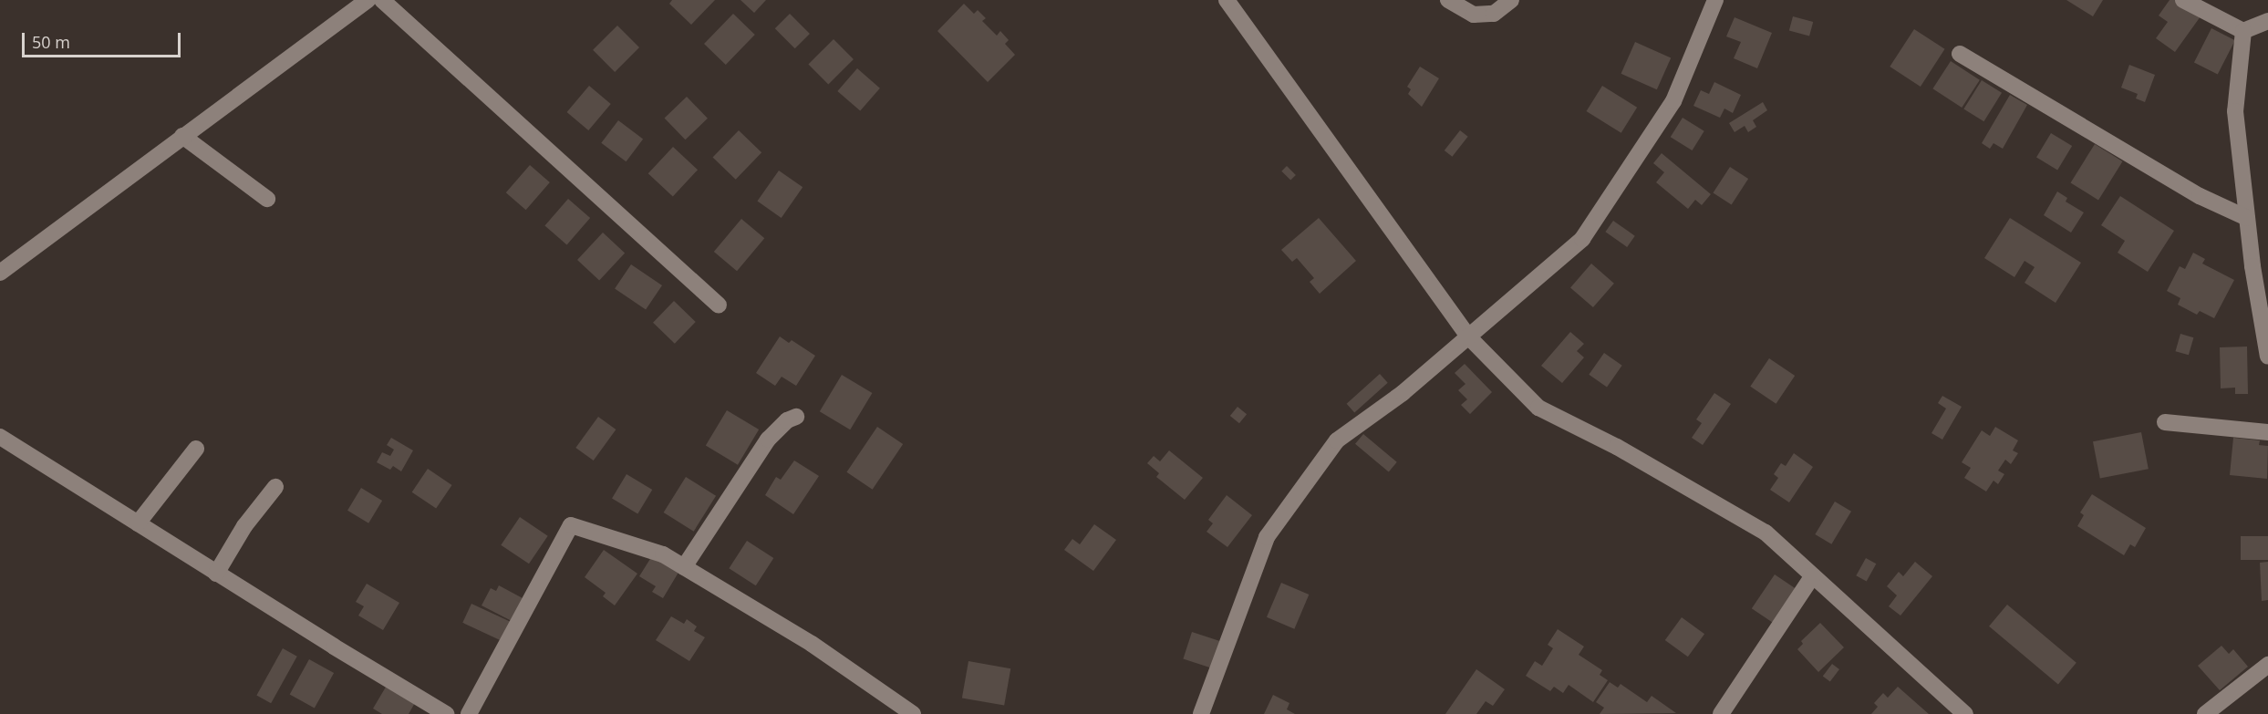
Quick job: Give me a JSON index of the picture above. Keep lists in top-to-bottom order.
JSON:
{
  "scale_bar": "50 m"
}
